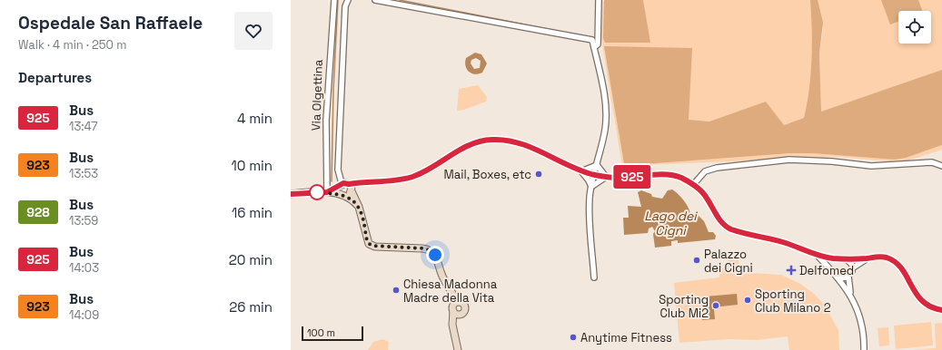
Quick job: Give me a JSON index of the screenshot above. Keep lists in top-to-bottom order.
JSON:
{
  "streets": {
    "street": ["Via Olgettina"]
  },
  "water": ["Lago dei Cigni"],
  "places": {
    "other": [
      "Mail, Boxes, etc",
      "Palazzo dei Cigni",
      "Chiesa Madonna Madre della Vita",
      "Sporting Club Milano 2",
      "Sporting Club Mi2",
      "Anytime Fitness"
    ],
    "health": ["Delfomed"]
  },
  "lines": ["bus line 925"],
  "scale_bar": "100 m",
  "page": {
    "heading": [
      ["Ospedale San Raffaele", "Walk · 4 min · 250 m"],
      "Departures"
    ],
    "on_map": "925",
    "list": [
      {
        "mark": "925",
        "name": "Bus",
        "note": "13:47",
        "value": "4 min"
      },
      {
        "mark": "923",
        "name": "Bus",
        "note": "13:53",
        "value": "10 min"
      },
      {
        "mark": "928",
        "name": "Bus",
        "note": "13:59",
        "value": "16 min"
      },
      {
        "mark": "925",
        "name": "Bus",
        "note": "14:03",
        "value": "20 min"
      },
      {
        "mark": "923",
        "name": "Bus",
        "note": "14:09",
        "value": "26 min"
      }
    ],
    "scale": "100 m"
  }
}
